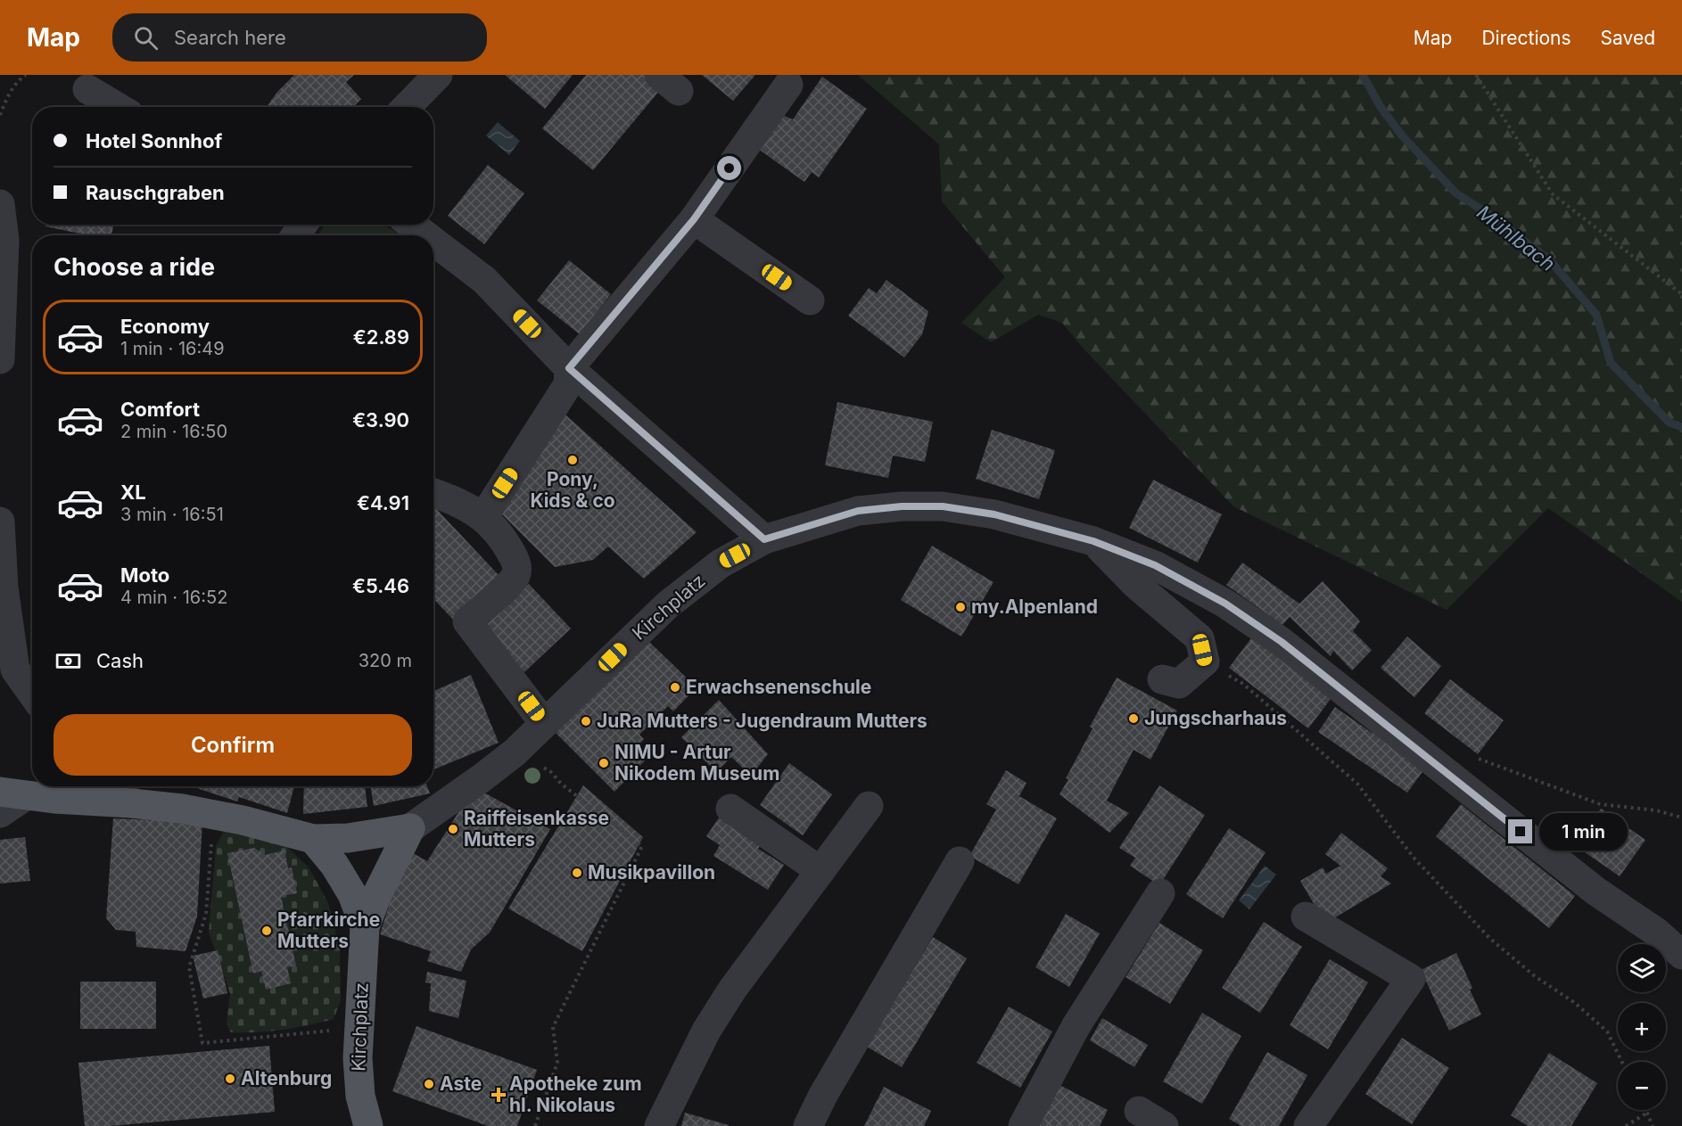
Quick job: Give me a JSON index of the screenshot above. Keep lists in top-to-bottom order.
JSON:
{
  "streets": {
    "main road": ["Kirchplatz"]
  },
  "water": ["Mühlbach"],
  "places": {
    "other": [
      "Pony, Kids & co",
      "my.Alpenland",
      "Erwachsenenschule",
      "Jungscharhaus",
      "JuRa Mutters - Jugendraum Mutters",
      "NIMU - Artur Nikodem Museum",
      "Raiffeisenkasse Mutters",
      "Musikpavillon",
      "Pfarrkirche Mutters",
      "Altenburg",
      "Aste"
    ],
    "health": ["Apotheke zum hl. Nikolaus"]
  },
  "page": {
    "header": "Map",
    "search": "Search here",
    "nav": ["Map", "Directions", "Saved"],
    "banner": ["Hotel Sonnhof", "Rauschgraben"],
    "heading": "Choose a ride",
    "list": [
      {
        "name": "Economy",
        "note": "1 min · 16:49",
        "value": "€2.89"
      },
      {
        "name": "Comfort",
        "note": "2 min · 16:50",
        "value": "€3.90"
      },
      {
        "name": "XL",
        "note": "3 min · 16:51",
        "value": "€4.91"
      },
      {
        "name": "Moto",
        "note": "4 min · 16:52",
        "value": "€5.46"
      }
    ],
    "pay": ["Cash", "320 m"],
    "buttons": "Confirm",
    "bubble": "1 min",
    "map_buttons": ["+", "−"]
  }
}
